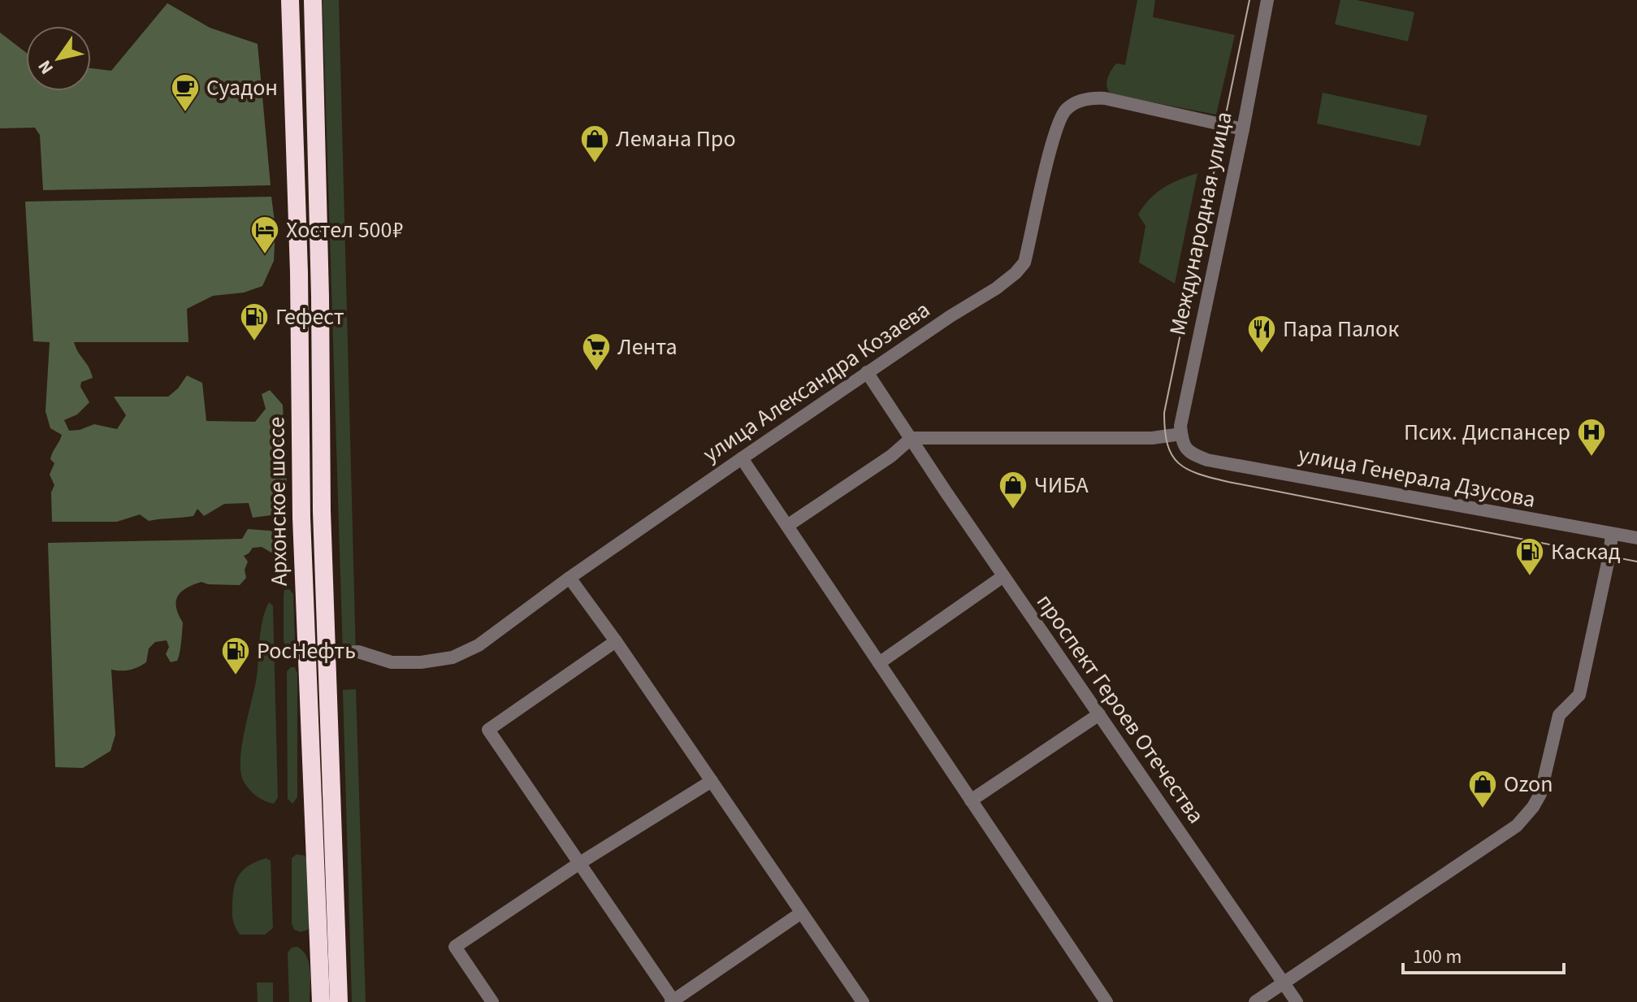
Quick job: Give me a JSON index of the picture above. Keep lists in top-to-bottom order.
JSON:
{
  "streets": {
    "highway": ["Архонское шоссе"],
    "street": [
      "Международная улица",
      "улица Александра Козаева",
      "улица Генерала Дзусова",
      "проспект Героев Отечества"
    ]
  },
  "crossings": [
    ["Международная улица", "улица Александра Козаева"],
    ["Международная улица", "улица Генерала Дзусова"],
    ["улица Александра Козаева", "Архонское шоссе"],
    ["улица Александра Козаева", "проспект Героев Отечества"]
  ],
  "places": {
    "cafe": ["Суадон"],
    "shop": ["Лемана Про", "ЧИБА", "Ozon"],
    "hotel": ["Хостел 500₽"],
    "fuel station": ["Гефест", "Каскад", "РосНефть"],
    "restaurant": ["Пара Палок"],
    "supermarket": ["Лента"],
    "hospital": ["Псих. Диспансер"]
  },
  "scale_bar": "100 m",
  "north": "bottom left"
}
